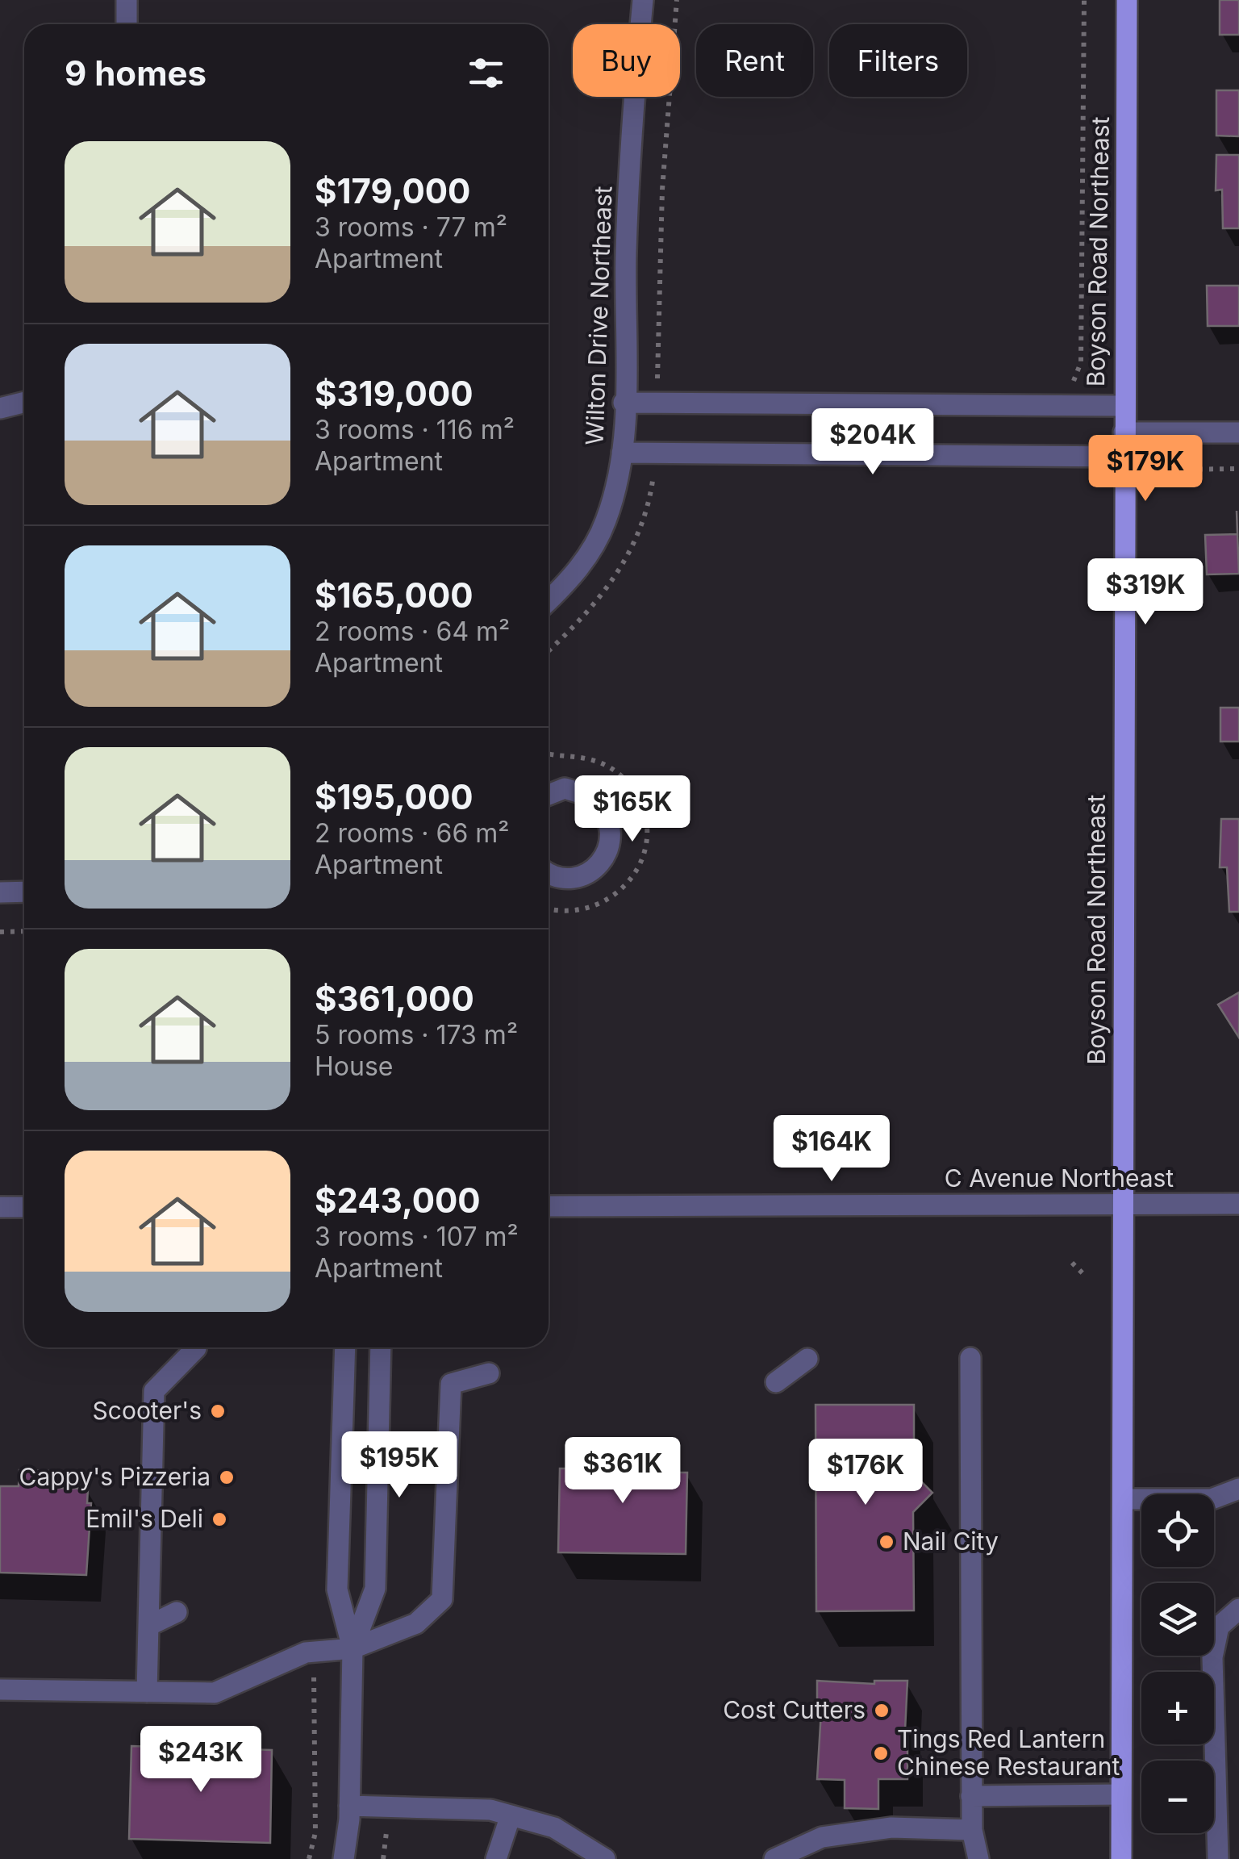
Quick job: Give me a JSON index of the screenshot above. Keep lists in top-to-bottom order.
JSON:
{
  "streets": {
    "main road": ["Boyson Road Northeast"],
    "street": ["Wilton Drive Northeast", "C Avenue Northeast"]
  },
  "crossings": [
    ["Boyson Road Northeast", "C Avenue Northeast"]
  ],
  "places": [
    "Scooter's",
    "Cappy's Pizzeria",
    "Emil's Deli",
    "Nail City",
    "Cost Cutters",
    "Tings Red Lantern Chinese Restaurant"
  ],
  "page": {
    "chip": ["Buy", "Rent", "Filters"],
    "heading": "9 homes",
    "list": [
      {
        "name": "$179,000",
        "note": "3 rooms · 77 m² · Apartment"
      },
      {
        "name": "$319,000",
        "note": "3 rooms · 116 m² · Apartment"
      },
      {
        "name": "$165,000",
        "note": "2 rooms · 64 m² · Apartment"
      },
      {
        "name": "$195,000",
        "note": "2 rooms · 66 m² · Apartment"
      },
      {
        "name": "$361,000",
        "note": "5 rooms · 173 m² · House"
      },
      {
        "name": "$243,000",
        "note": "3 rooms · 107 m² · Apartment"
      }
    ],
    "price": [
      "$204K",
      "$179K",
      "$319K",
      "$165K",
      "$164K",
      "$195K",
      "$361K",
      "$176K",
      "$243K"
    ],
    "map_buttons": ["+", "−"]
  }
}
